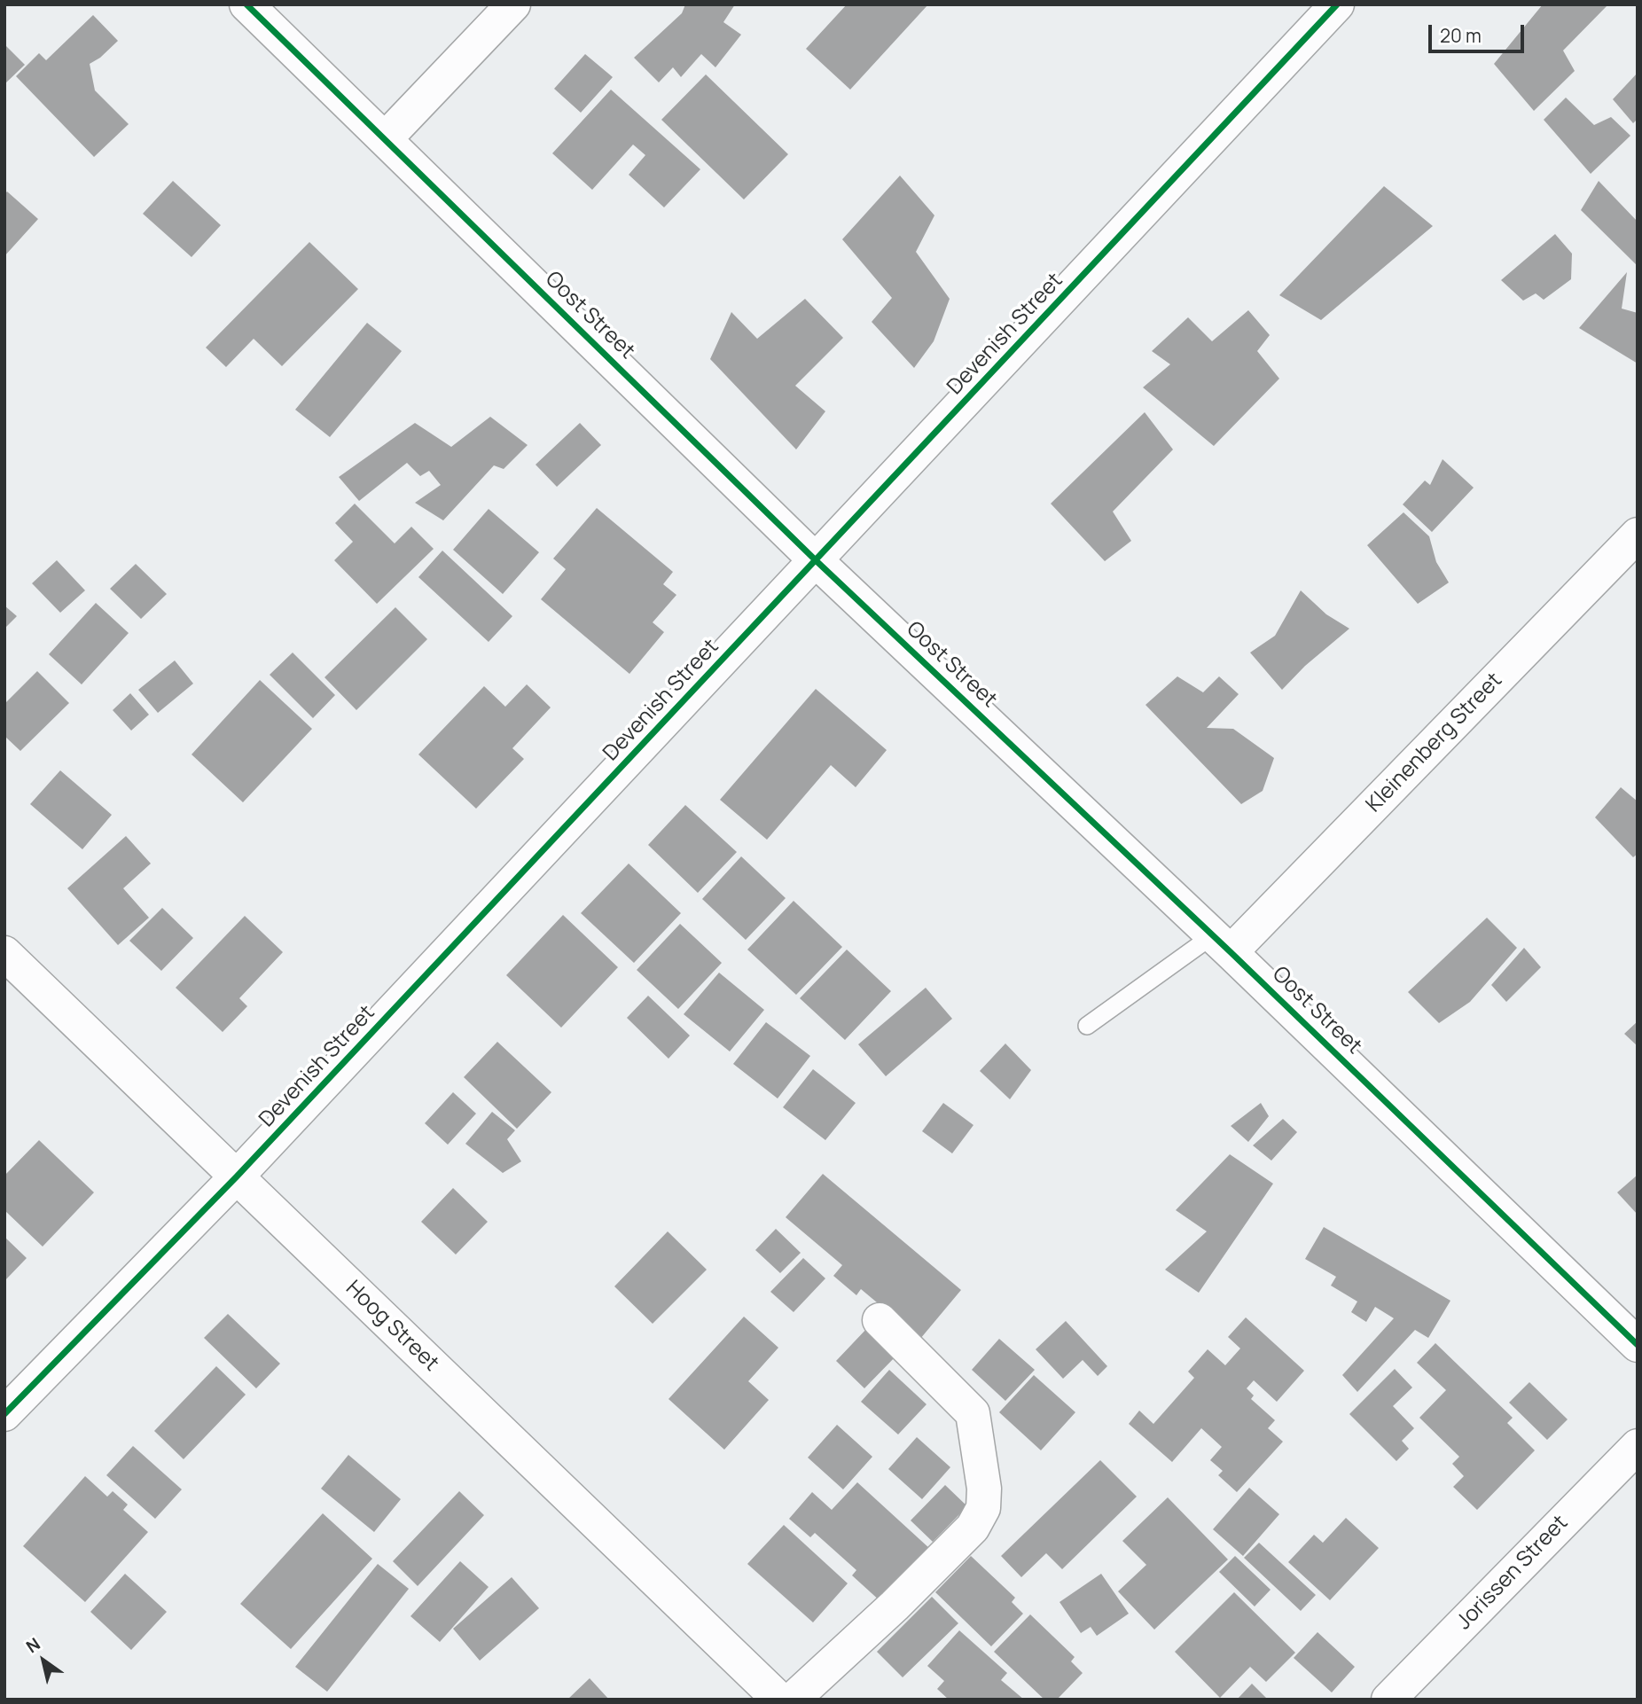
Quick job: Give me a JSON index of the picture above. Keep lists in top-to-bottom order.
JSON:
{
  "streets": {
    "street": [
      "Oost Street",
      "Devenish Street",
      "Kleinenberg Street",
      "Hoog Street",
      "Jorissen Street"
    ]
  },
  "crossings": [
    ["Oost Street", "Devenish Street"],
    ["Oost Street", "Kleinenberg Street"],
    ["Devenish Street", "Hoog Street"]
  ],
  "scale_bar": "20 m",
  "north": "top left"
}
